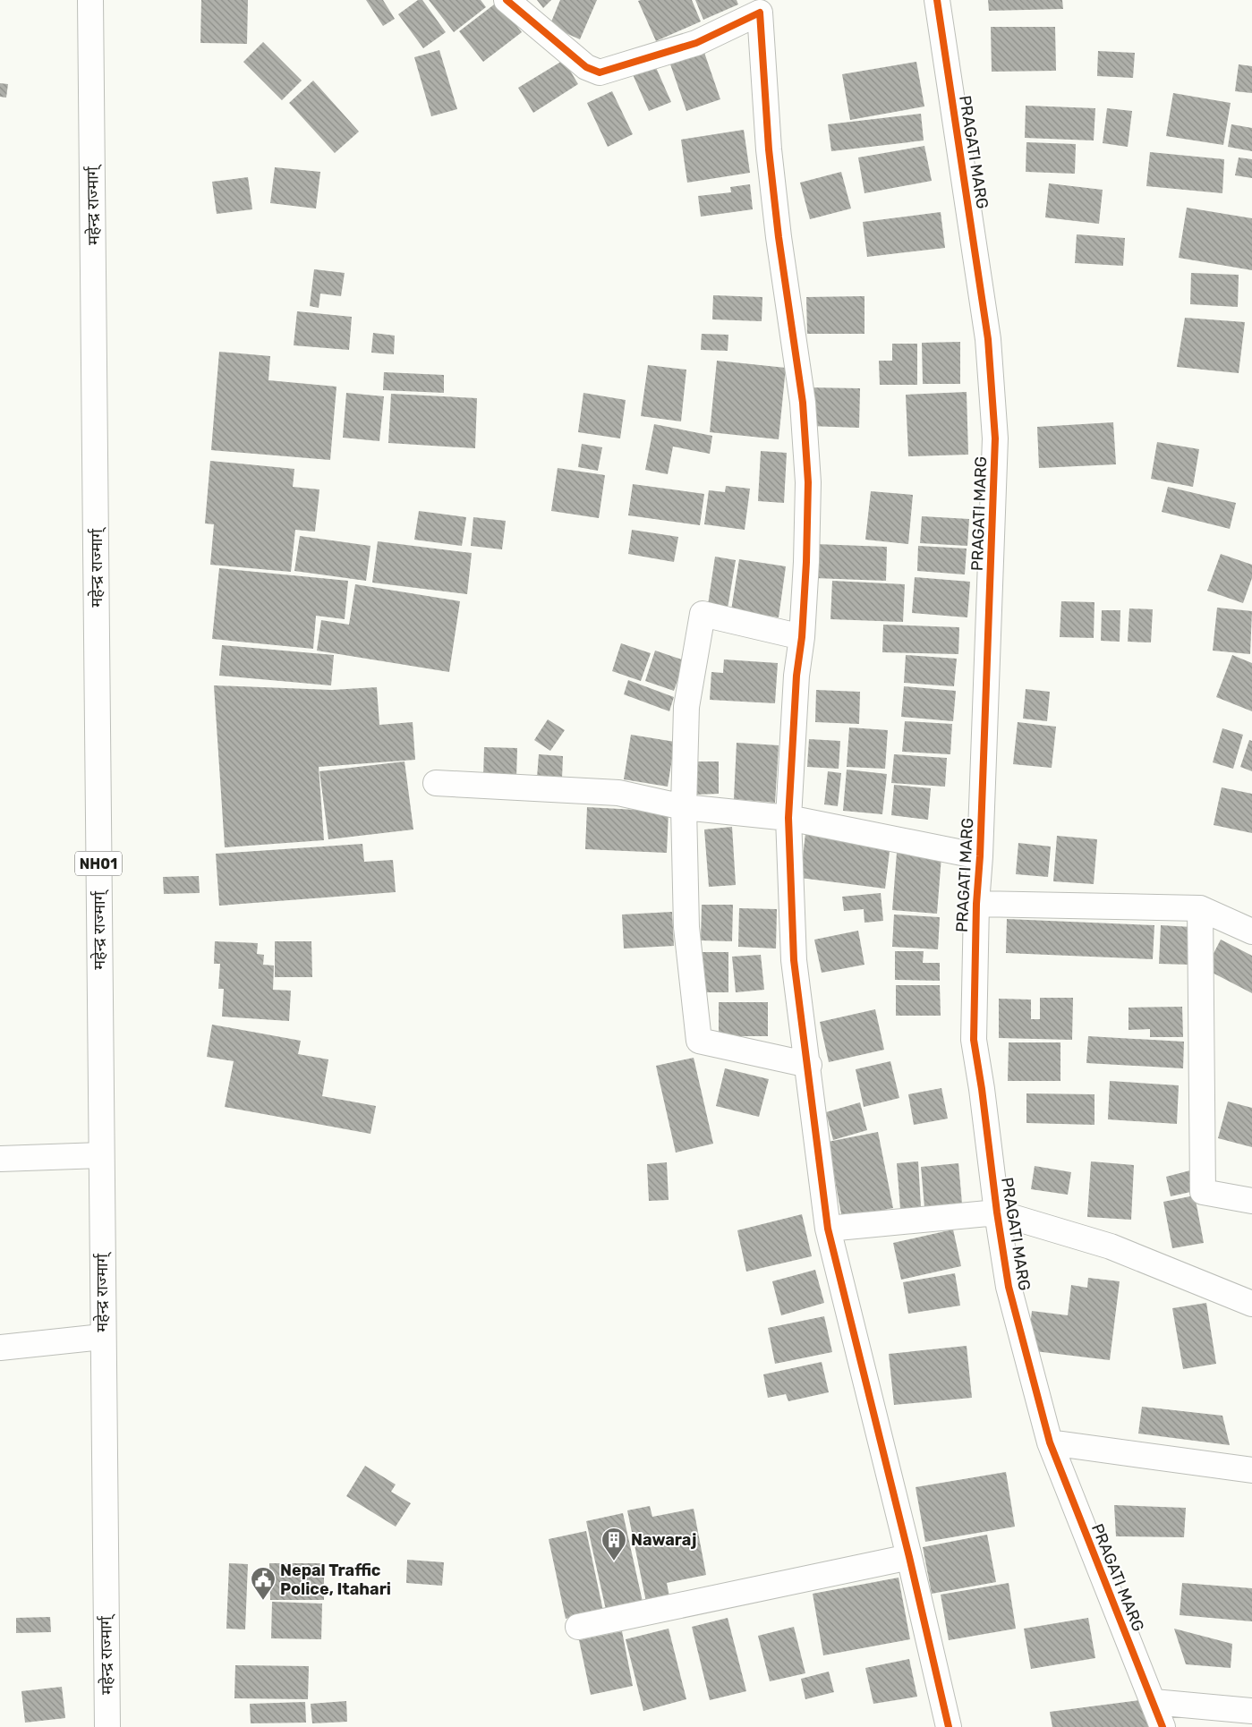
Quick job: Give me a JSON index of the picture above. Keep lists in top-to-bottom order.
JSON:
{
  "streets": {
    "main road": ["PRAGATI MARG", "महेन्द्र राज्मार्ग्", "NH01"]
  },
  "places": {
    "building": ["Nawaraj"],
    "public building": ["Nepal Traffic Police, Itahari"]
  }
}
